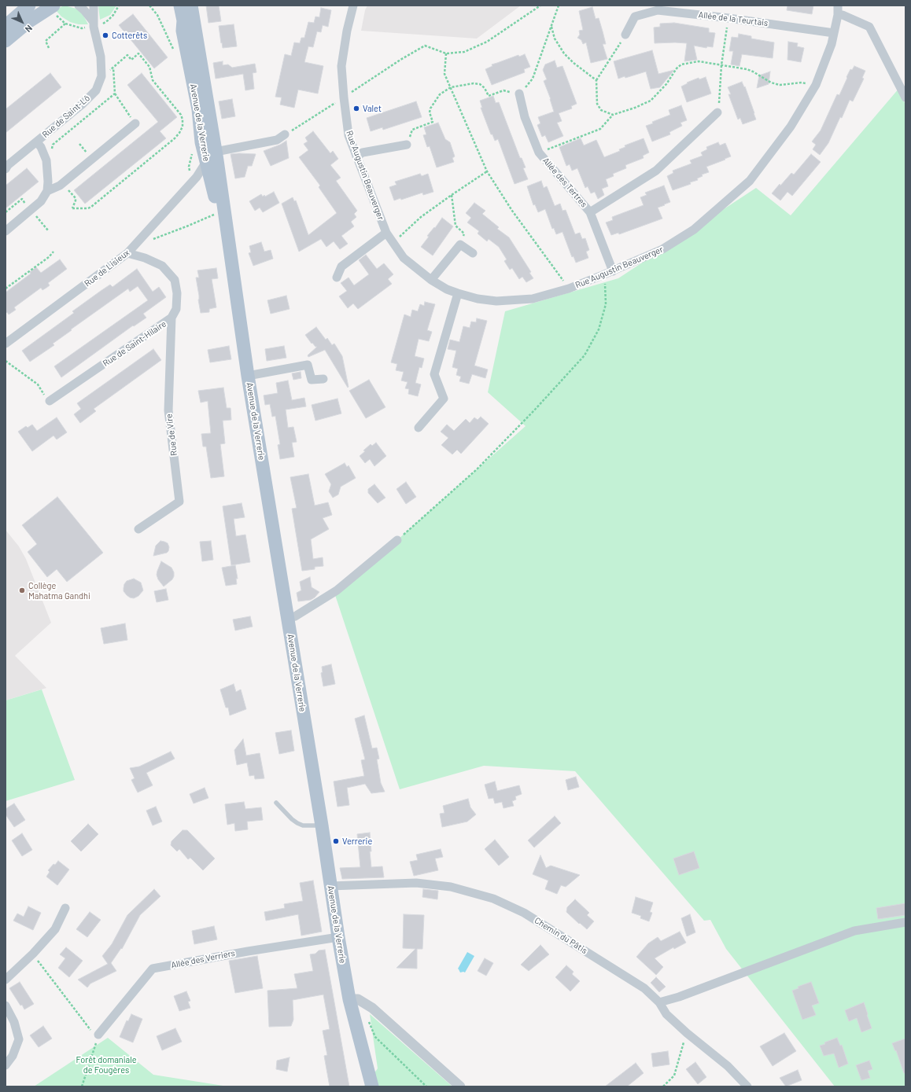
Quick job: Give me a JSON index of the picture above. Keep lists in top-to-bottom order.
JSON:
{
  "streets": {
    "main road": ["Avenue de la Verrerie"],
    "street": [
      "Allée de la Teurtais",
      "Rue de Saint-Lô",
      "Rue Augustin Beauverger",
      "Allée des Tertres",
      "Rue de Lisieux",
      "Rue de Saint-Hilaire",
      "Rue de Vire",
      "Chemin du Pâtis",
      "Allée des Verriers"
    ]
  },
  "crossings": [
    ["Allée de la Teurtais", "Rue Augustin Beauverger"],
    ["Avenue de la Verrerie", "Rue de Lisieux"],
    ["Avenue de la Verrerie", "Chemin du Pâtis"],
    ["Avenue de la Verrerie", "Allée des Verriers"],
    ["Rue Augustin Beauverger", "Allée des Tertres"],
    ["Rue de Lisieux", "Rue de Saint-Hilaire"],
    ["Rue de Saint-Hilaire", "Rue de Vire"]
  ],
  "parks": ["Forêt domaniale de Fougères"],
  "places": [
    "Cotterêts",
    "Valet",
    "Collège Mahatma Gandhi",
    "Verrerie"
  ],
  "north": "bottom right"
}
